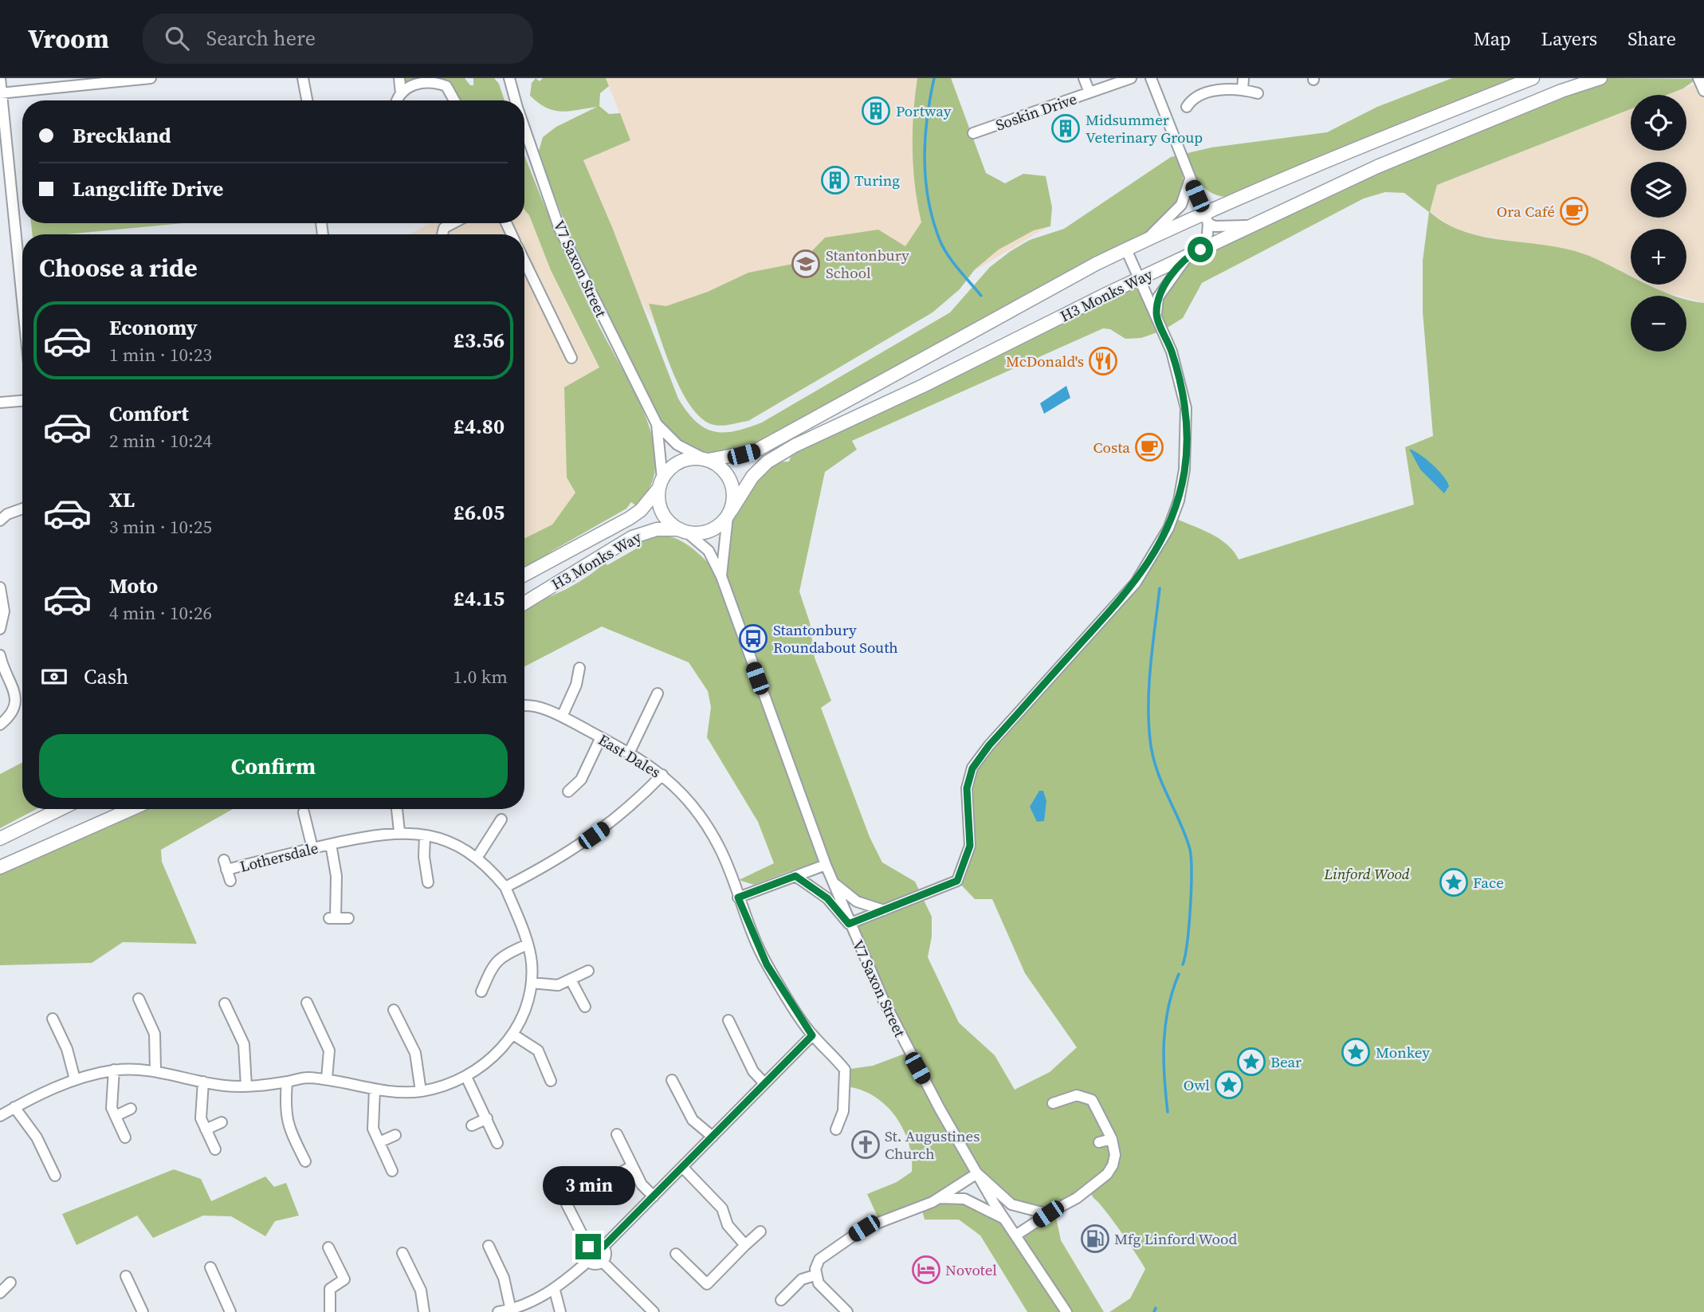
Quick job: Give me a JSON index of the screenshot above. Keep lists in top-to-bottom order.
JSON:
{
  "streets": {
    "main road": ["H3 Monks Way"],
    "street": [
      "Soskin Drive",
      "V7 Saxon Street",
      "East Dales",
      "Lothersdale"
    ]
  },
  "crossings": [
    ["V7 Saxon Street", "H3 Monks Way"]
  ],
  "parks": ["Linford Wood"],
  "places": {
    "building": ["Portway", "Midsummer Veterinary Group", "Turing"],
    "cafe": ["Ora Café", "Costa"],
    "school or university": ["Stantonbury School"],
    "restaurant": ["McDonald's"],
    "bus stop": ["Stantonbury Roundabout South"],
    "place": [
      "Face",
      "Monkey",
      "Bear",
      "Owl"
    ],
    "church": ["St. Augustines Church"],
    "fuel station": ["Mfg Linford Wood"],
    "hotel": ["Novotel"]
  },
  "page": {
    "header": "Vroom",
    "search": "Search here",
    "nav": ["Map", "Layers", "Share"],
    "map_buttons": ["+", "−"],
    "banner": ["Breckland", "Langcliffe Drive"],
    "heading": "Choose a ride",
    "list": [
      {
        "name": "Economy",
        "note": "1 min · 10:23",
        "value": "£3.56"
      },
      {
        "name": "Comfort",
        "note": "2 min · 10:24",
        "value": "£4.80"
      },
      {
        "name": "XL",
        "note": "3 min · 10:25",
        "value": "£6.05"
      },
      {
        "name": "Moto",
        "note": "4 min · 10:26",
        "value": "£4.15"
      }
    ],
    "pay": ["Cash", "1.0 km"],
    "buttons": "Confirm",
    "bubble": "3 min"
  }
}
